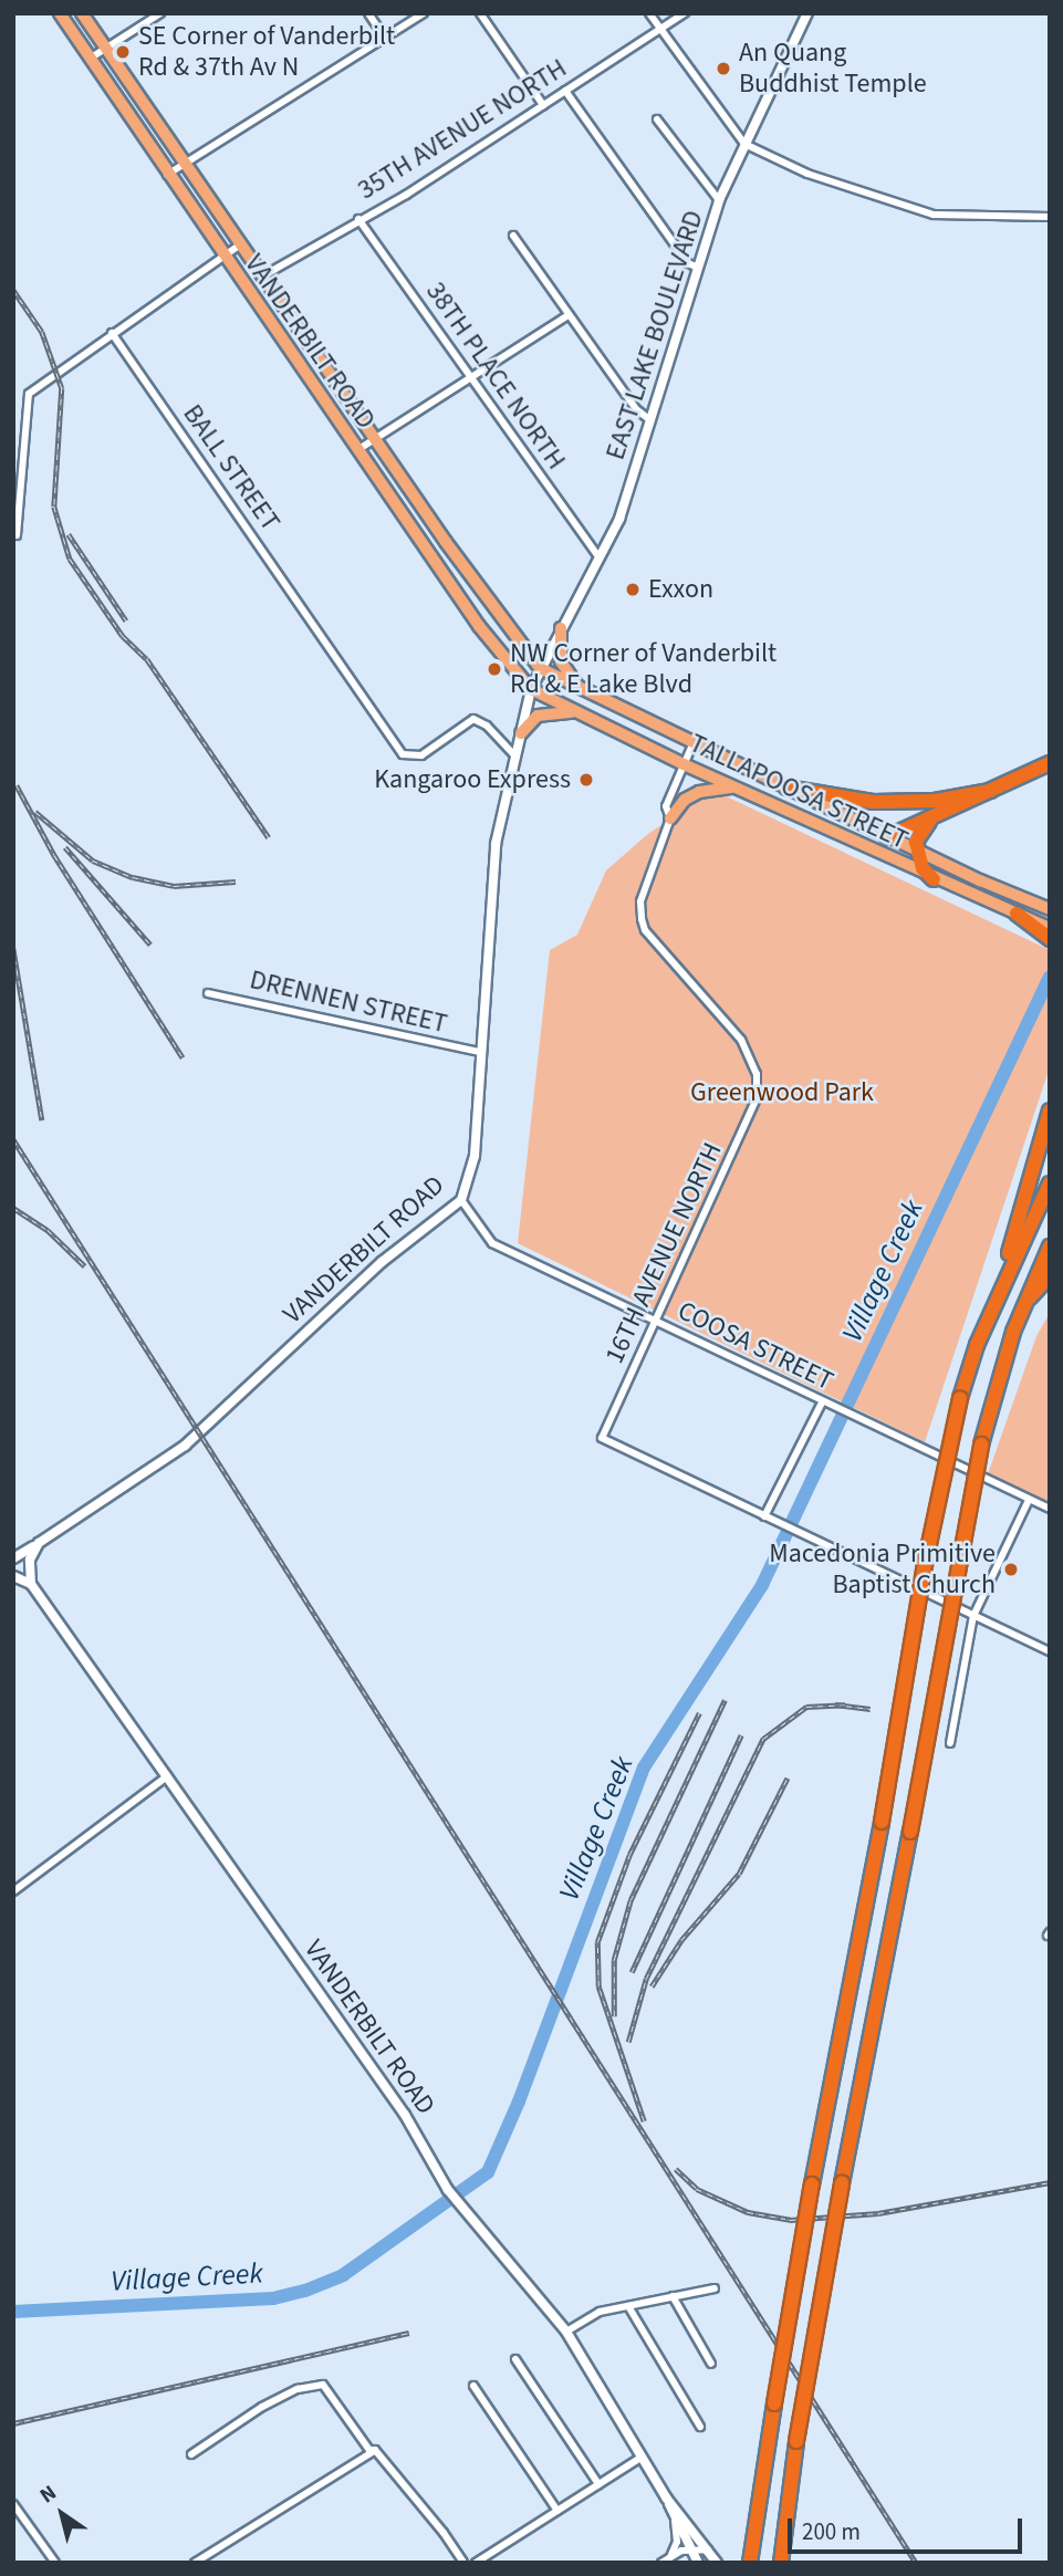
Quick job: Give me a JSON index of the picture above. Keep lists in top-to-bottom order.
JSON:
{
  "streets": {
    "main road": ["VANDERBILT ROAD", "TALLAPOOSA STREET"],
    "street": [
      "35TH AVENUE NORTH",
      "EAST LAKE BOULEVARD",
      "38TH PLACE NORTH",
      "BALL STREET",
      "DRENNEN STREET",
      "16TH AVENUE NORTH",
      "COOSA STREET"
    ]
  },
  "crossings": [
    ["35TH AVENUE NORTH", "VANDERBILT ROAD"],
    ["35TH AVENUE NORTH", "38TH PLACE NORTH"],
    ["EAST LAKE BOULEVARD", "VANDERBILT ROAD"],
    ["EAST LAKE BOULEVARD", "38TH PLACE NORTH"],
    ["EAST LAKE BOULEVARD", "TALLAPOOSA STREET"],
    ["VANDERBILT ROAD", "BALL STREET"],
    ["VANDERBILT ROAD", "TALLAPOOSA STREET"],
    ["VANDERBILT ROAD", "DRENNEN STREET"],
    ["VANDERBILT ROAD", "COOSA STREET"],
    ["TALLAPOOSA STREET", "16TH AVENUE NORTH"],
    ["16TH AVENUE NORTH", "COOSA STREET"]
  ],
  "water": ["Village Creek"],
  "parks": ["Greenwood Park"],
  "places": [
    "SE Corner of Vanderbilt Rd & 37th Av N",
    "An Quang Buddhist Temple",
    "Exxon",
    "NW Corner of Vanderbilt Rd & E Lake Blvd",
    "Kangaroo Express",
    "Macedonia Primitive Baptist Church"
  ],
  "scale_bar": "200 m",
  "north": "top left"
}
